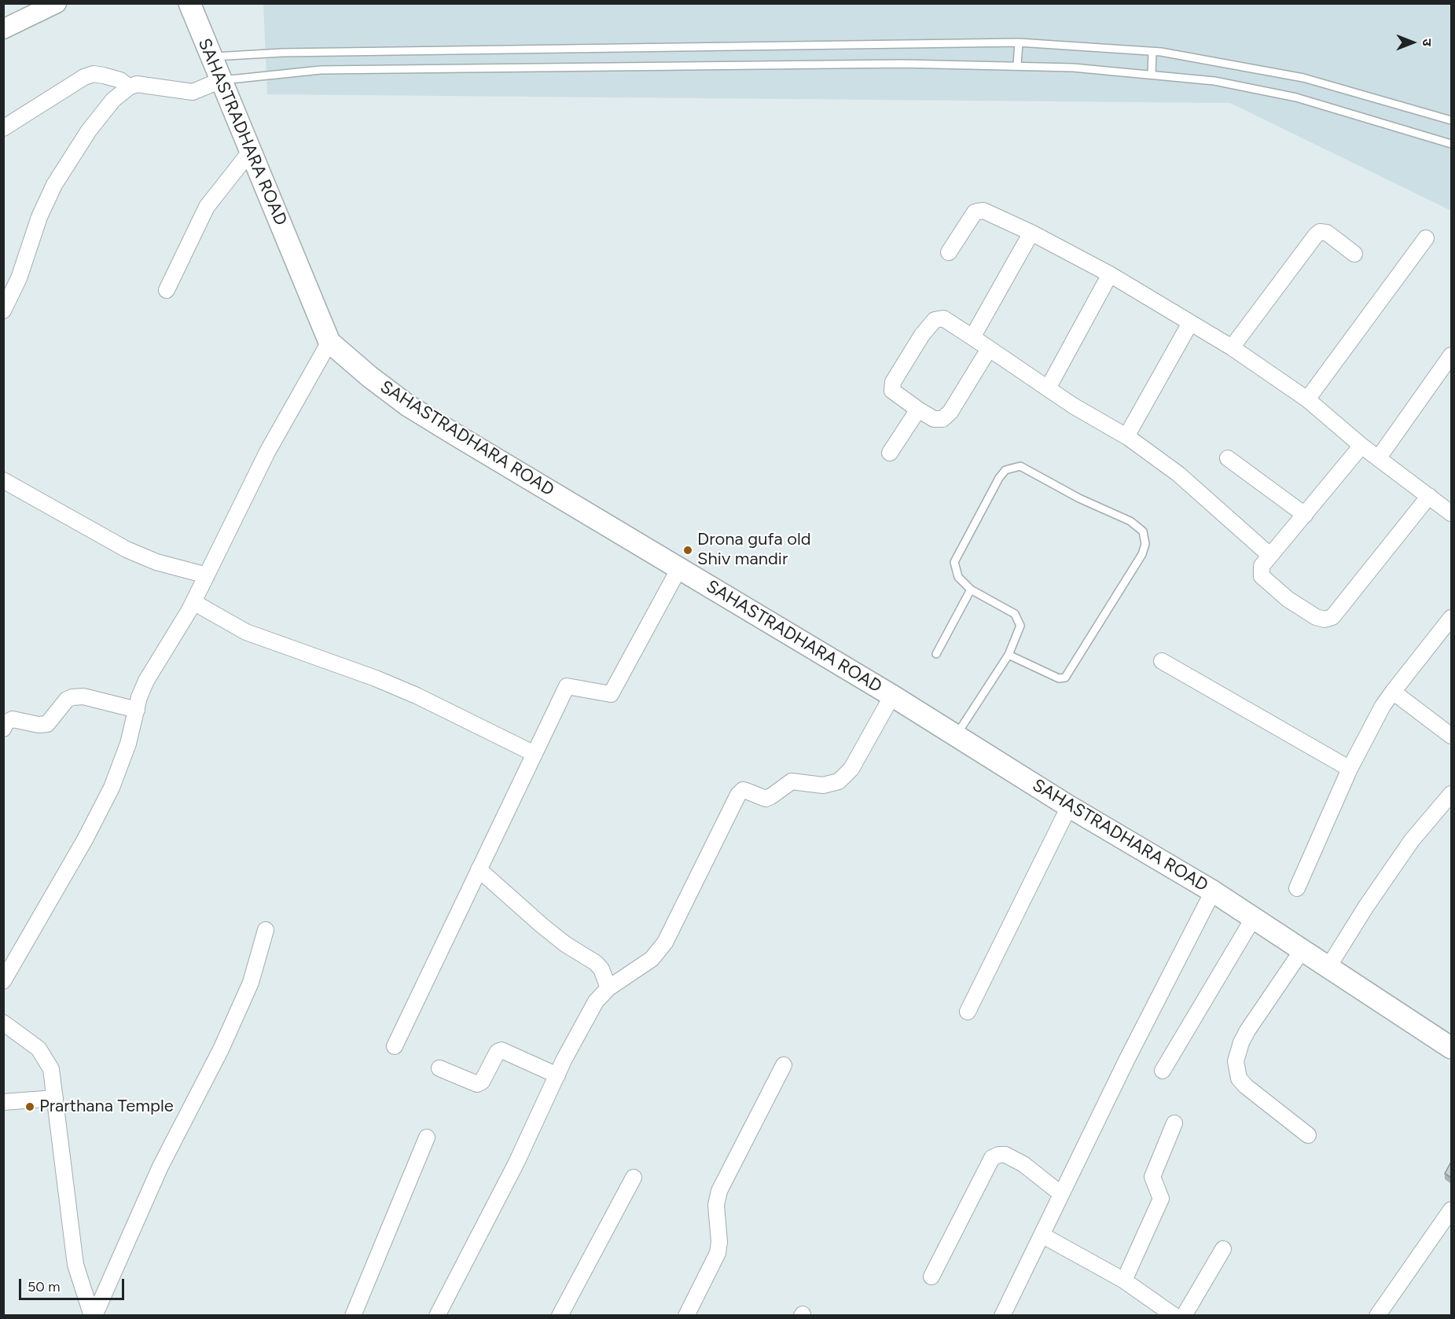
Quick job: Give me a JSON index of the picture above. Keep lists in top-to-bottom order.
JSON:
{
  "streets": {
    "main road": ["SAHASTRADHARA ROAD"]
  },
  "places": ["Drona gufa old Shiv mandir", "Prarthana Temple"],
  "scale_bar": "50 m",
  "north": "right"
}
